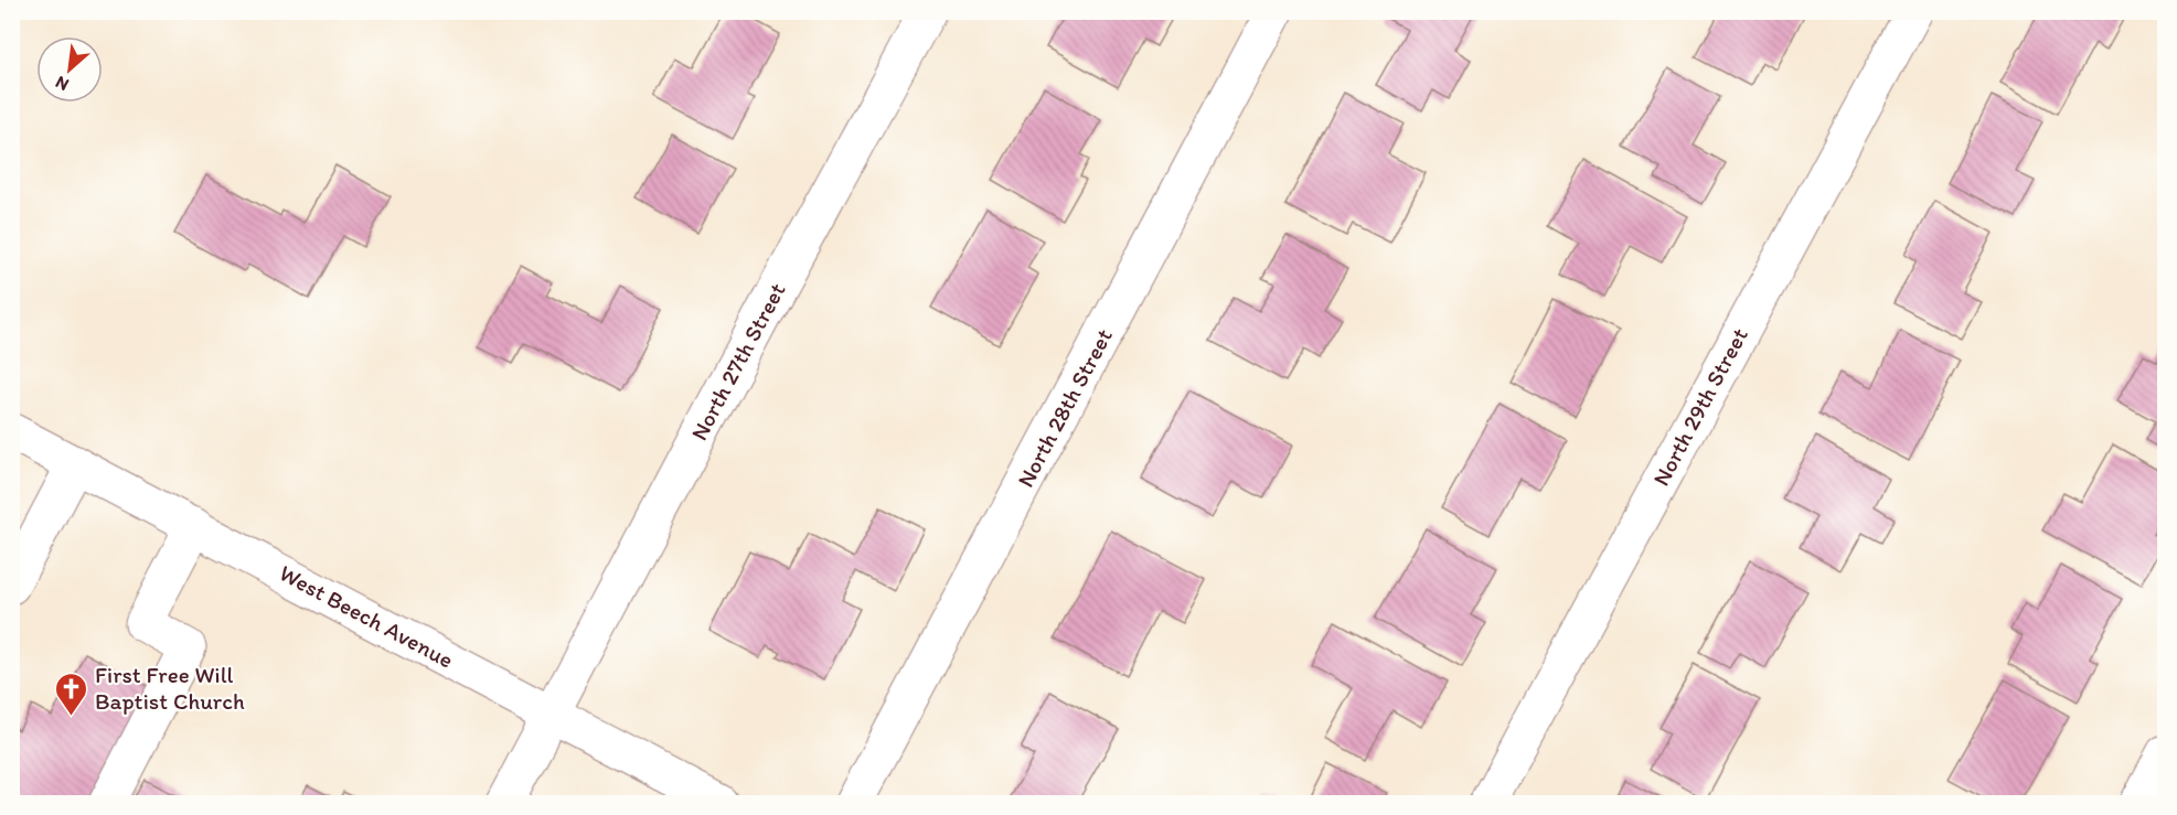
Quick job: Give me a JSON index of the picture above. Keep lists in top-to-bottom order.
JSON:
{
  "streets": {
    "street": [
      "North 27th Street",
      "North 29th Street",
      "North 28th Street",
      "West Beech Avenue"
    ]
  },
  "crossings": [
    ["North 27th Street", "West Beech Avenue"]
  ],
  "places": {
    "church": ["First Free Will Baptist Church"]
  },
  "north": "bottom left"
}
